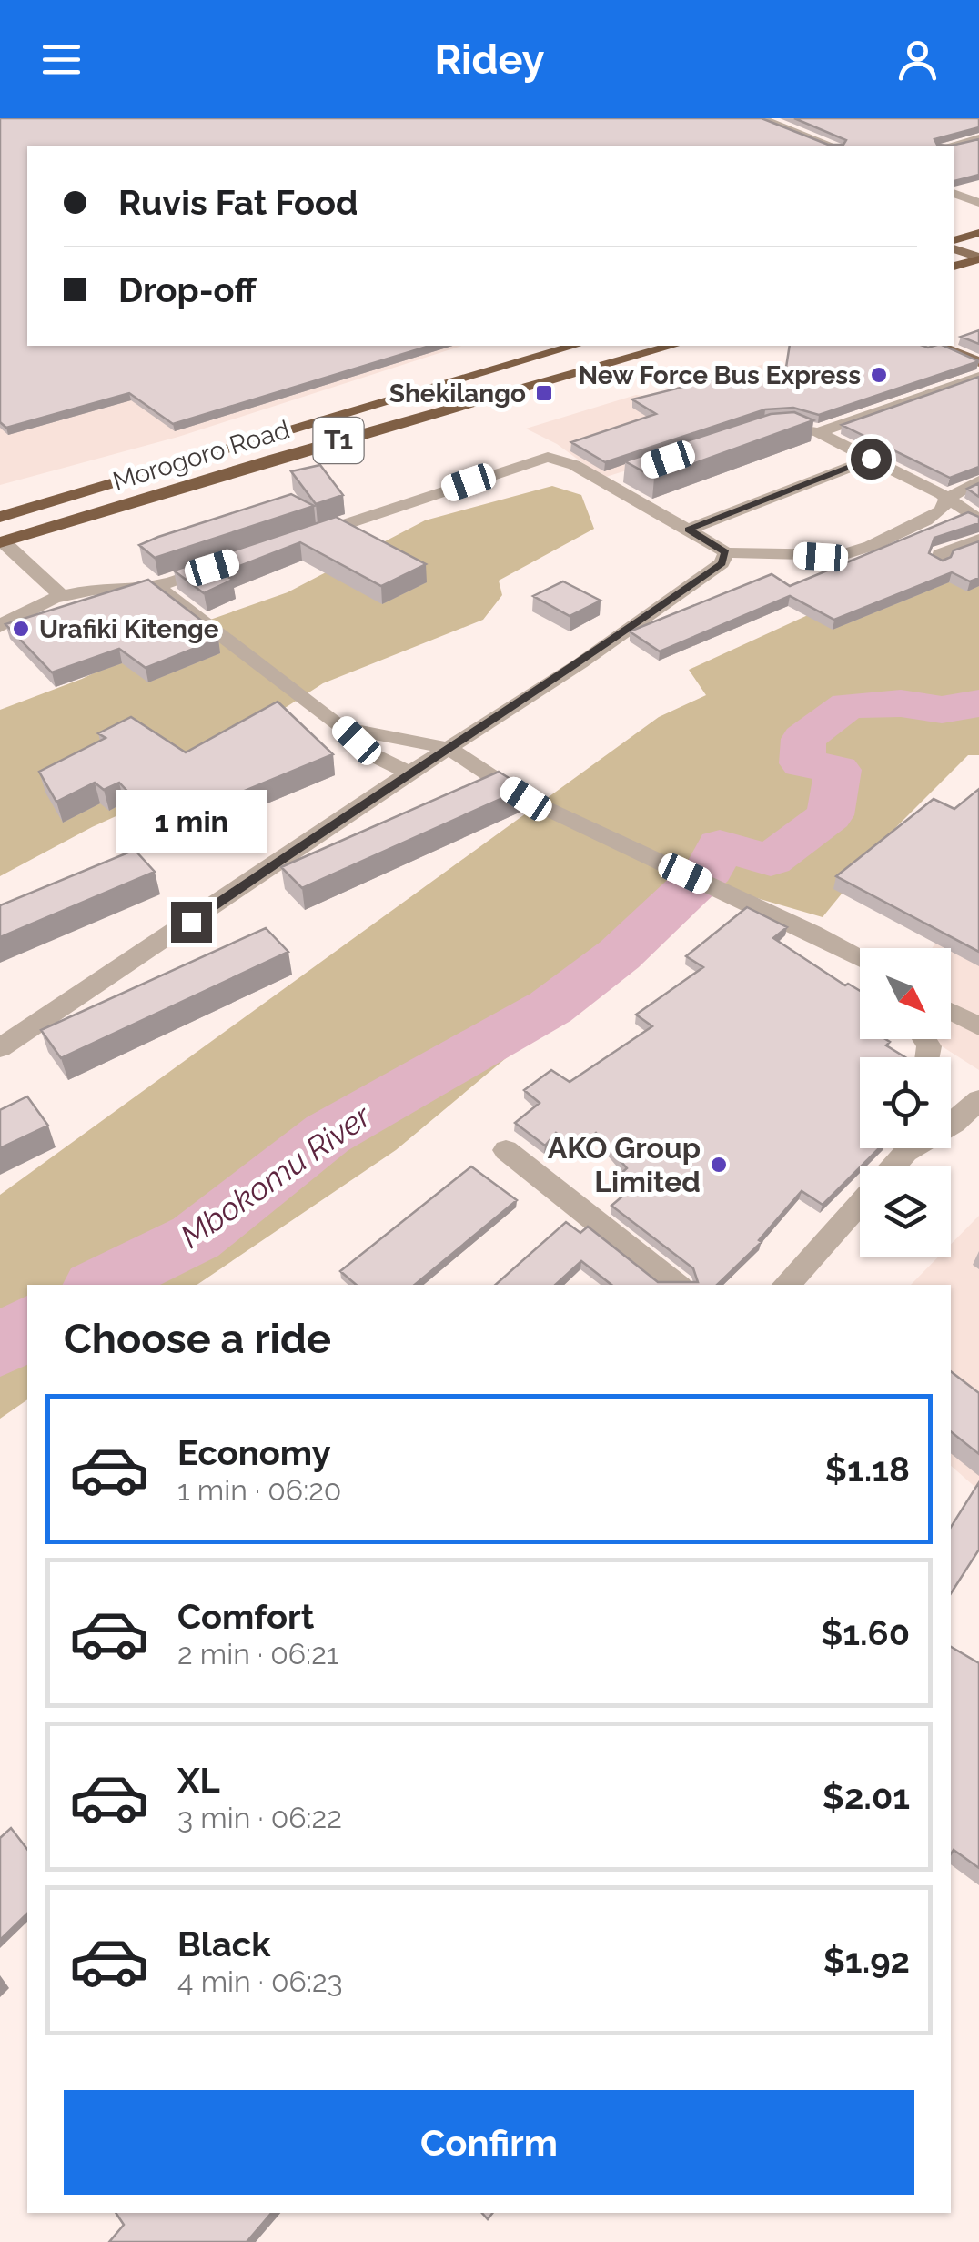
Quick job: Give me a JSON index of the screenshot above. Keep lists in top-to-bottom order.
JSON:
{
  "streets": {
    "highway": ["T1", "Morogoro Road"]
  },
  "water": ["Mbokomu River"],
  "places": {
    "other": ["New Force Bus Express", "Urafiki Kitenge", "AKO Group Limited"],
    "transit": ["Shekilango"]
  },
  "north": "bottom right",
  "page": {
    "header": "Ridey",
    "banner": ["Ruvis Fat Food", "Drop-off"],
    "bubble": "1 min",
    "heading": "Choose a ride",
    "list": [
      {
        "name": "Economy",
        "note": "1 min · 06:20",
        "value": "$1.18"
      },
      {
        "name": "Comfort",
        "note": "2 min · 06:21",
        "value": "$1.60"
      },
      {
        "name": "XL",
        "note": "3 min · 06:22",
        "value": "$2.01"
      },
      {
        "name": "Black",
        "note": "4 min · 06:23",
        "value": "$1.92"
      }
    ],
    "buttons": "Confirm"
  }
}
